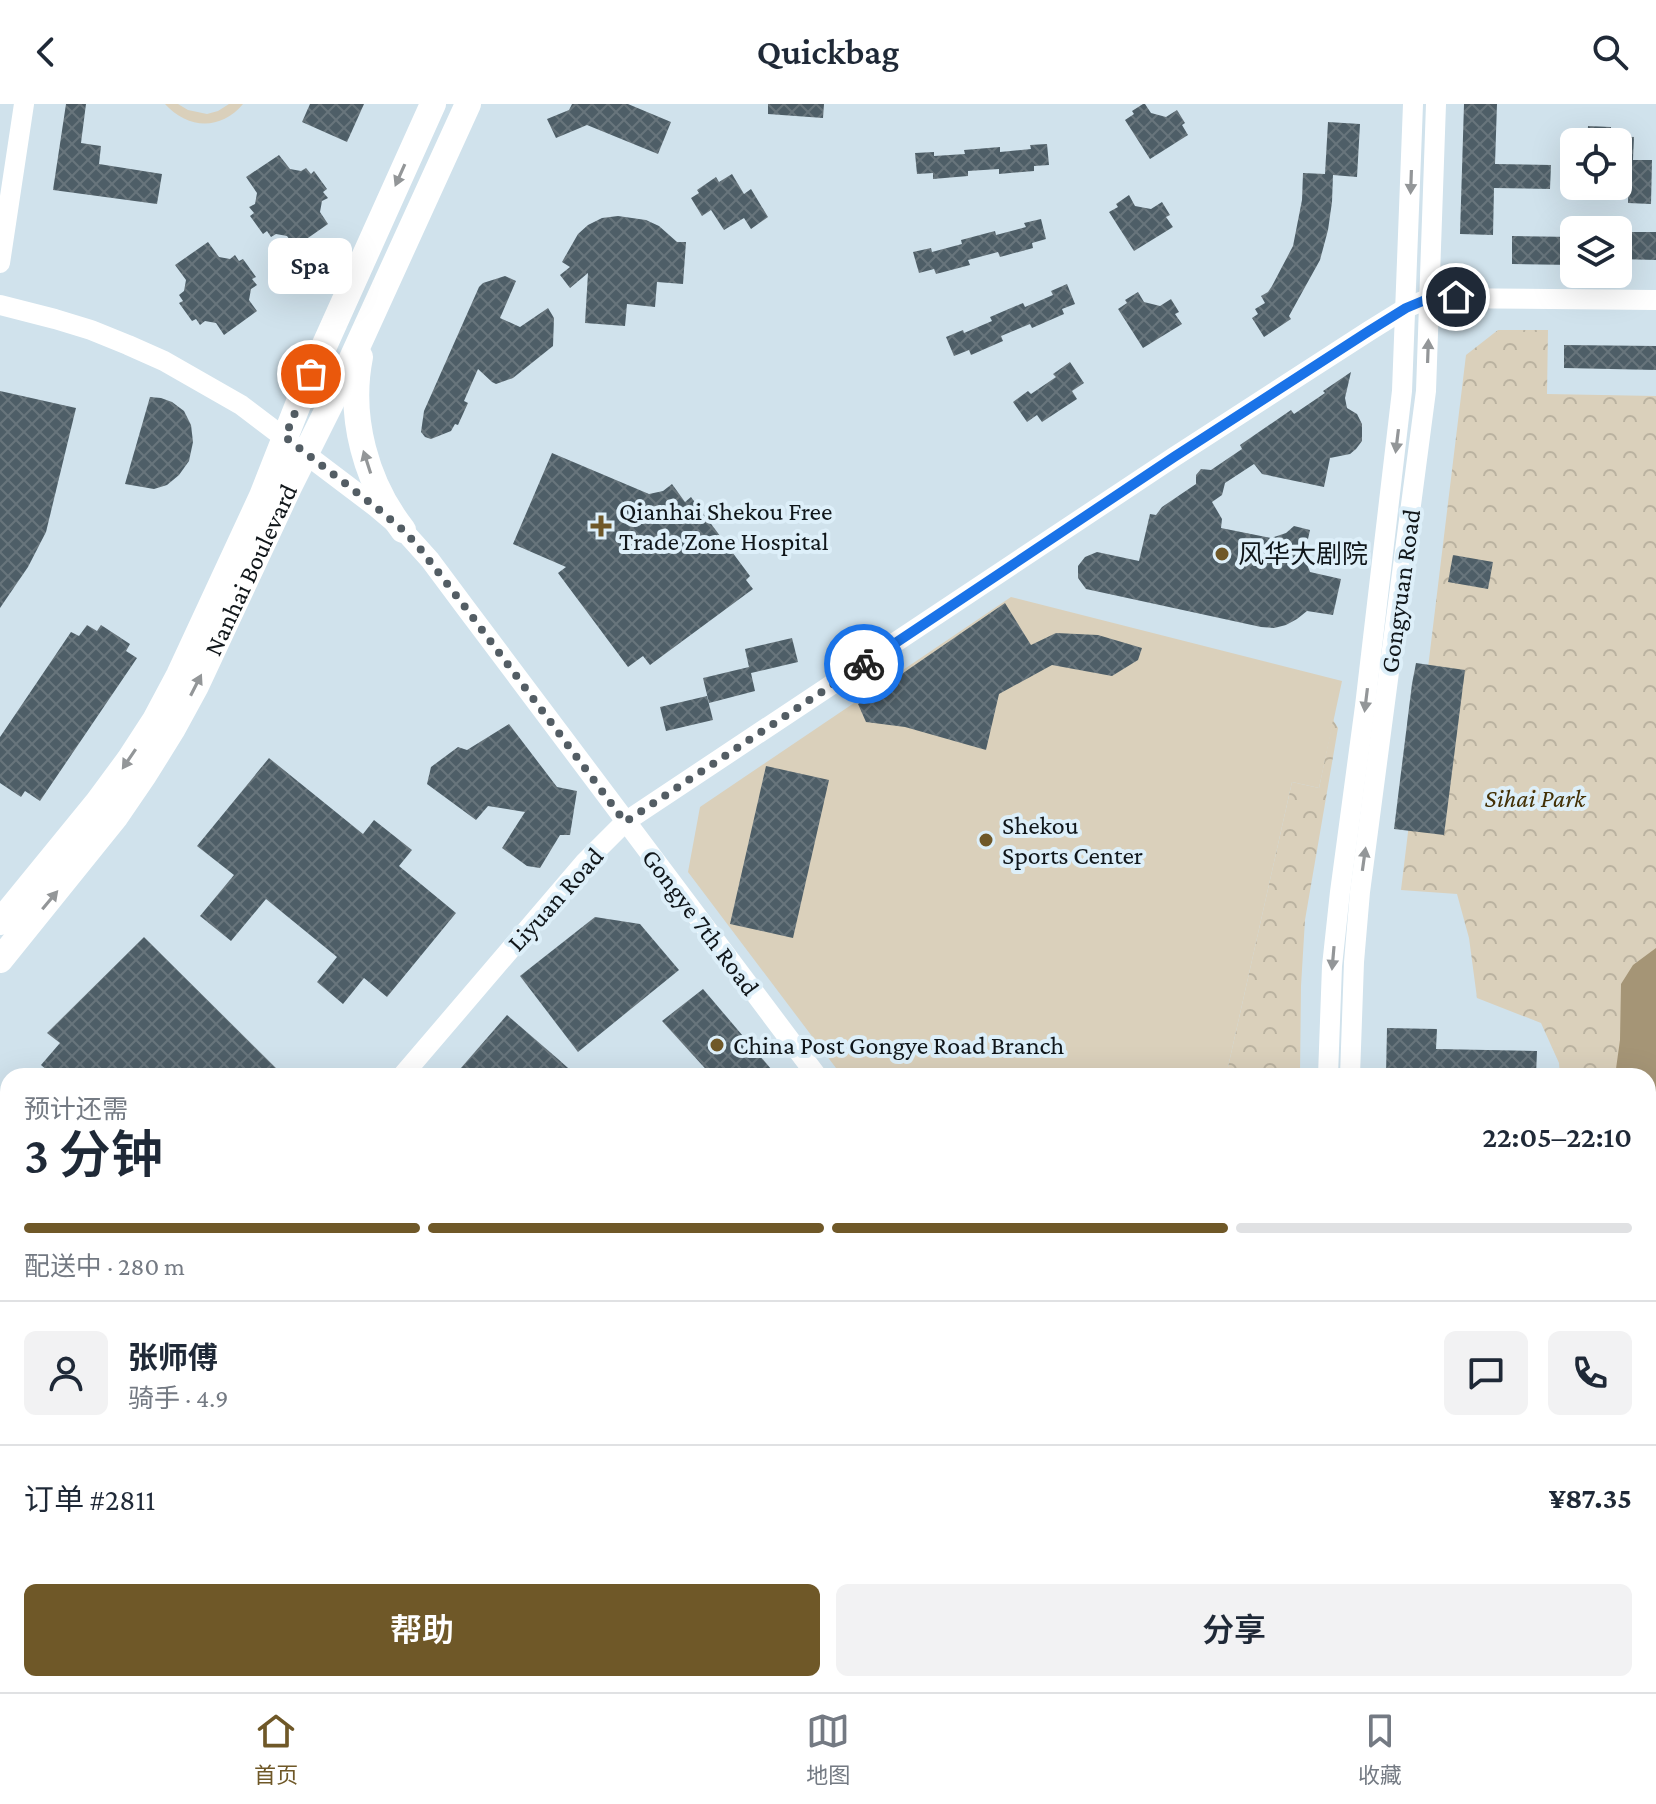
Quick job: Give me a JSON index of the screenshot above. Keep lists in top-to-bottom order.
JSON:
{
  "streets": {
    "main road": ["Nanhai Boulevard"],
    "street": ["Gongyuan Road", "Liyuan Road", "Gongye 7th Road"]
  },
  "crossings": [
    ["Nanhai Boulevard", "Gongye 7th Road"],
    ["Gongyuan Road", "Liyuan Road"],
    ["Liyuan Road", "Gongye 7th Road"]
  ],
  "parks": ["Sihai Park"],
  "places": {
    "other": [
      "Spa",
      "风华大剧院",
      "Shekou Sports Center",
      "China Post Gongye Road Branch"
    ],
    "health": ["Qianhai Shekou Free Trade Zone Hospital"]
  },
  "page": {
    "header": "Quickbag",
    "bubble": "Spa",
    "heading": ["3 分钟", "预计还需", "22:05–22:10"],
    "panel": [
      "张师傅",
      "骑手 · 4.9",
      "订单 #2811",
      "¥87.35"
    ],
    "bar": "配送中 · 280 m",
    "buttons": ["帮助", "分享"],
    "tabs": ["首页", "地图", "收藏"]
  }
}
